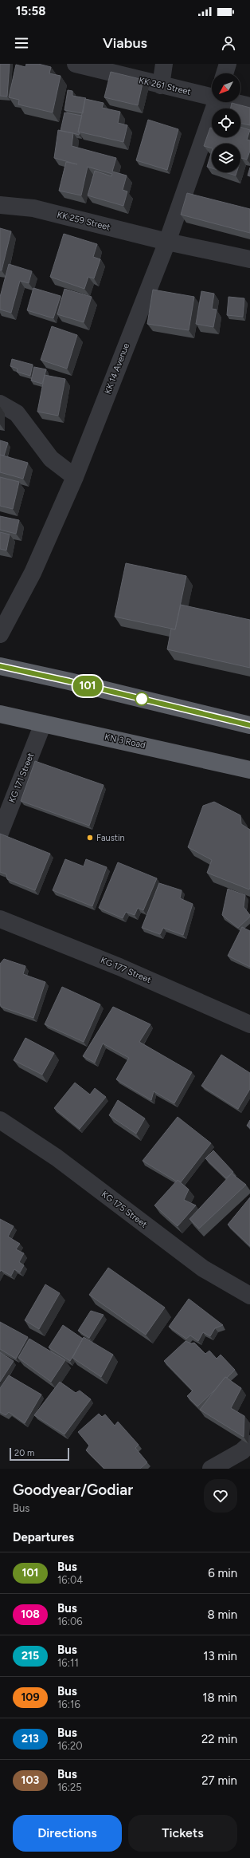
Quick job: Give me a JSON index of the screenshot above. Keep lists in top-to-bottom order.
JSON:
{
  "streets": {
    "highway": ["KN 3 Road"],
    "street": [
      "KK 261 Street",
      "KK 259 Street",
      "KK 14 Avenue",
      "KG 171 Street",
      "KG 177 Street",
      "KG 175 Street"
    ]
  },
  "crossings": [
    ["KK 259 Street", "KK 14 Avenue"],
    ["KN 3 Road", "KG 171 Street"]
  ],
  "places": ["Faustin"],
  "lines": ["bus line 101"],
  "scale_bar": "20 m",
  "north": "bottom left",
  "page": {
    "status": "15:58",
    "header": "Viabus",
    "on_map": "101",
    "scale": "20 m",
    "heading": [
      ["Goodyear/Godiar", "Bus"],
      "Departures"
    ],
    "list": [
      {
        "mark": "101",
        "name": "Bus",
        "note": "16:04",
        "value": "6 min"
      },
      {
        "mark": "108",
        "name": "Bus",
        "note": "16:06",
        "value": "8 min"
      },
      {
        "mark": "215",
        "name": "Bus",
        "note": "16:11",
        "value": "13 min"
      },
      {
        "mark": "109",
        "name": "Bus",
        "note": "16:16",
        "value": "18 min"
      },
      {
        "mark": "213",
        "name": "Bus",
        "note": "16:20",
        "value": "22 min"
      },
      {
        "mark": "103",
        "name": "Bus",
        "note": "16:25",
        "value": "27 min"
      }
    ],
    "buttons": ["Directions", "Tickets"]
  }
}
